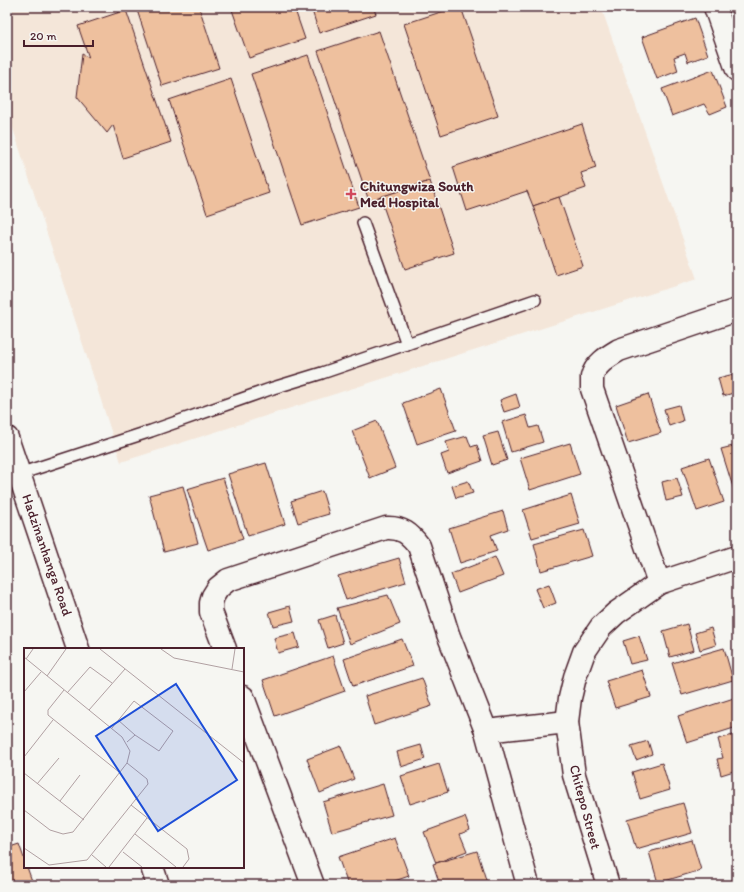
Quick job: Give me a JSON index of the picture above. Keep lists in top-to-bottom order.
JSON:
{
  "streets": {
    "street": ["Hadzinanhanga Road", "Chitepo Street"]
  },
  "places": {
    "health": ["Chitungwiza South Med Hospital"]
  },
  "scale_bar": "20 m"
}
